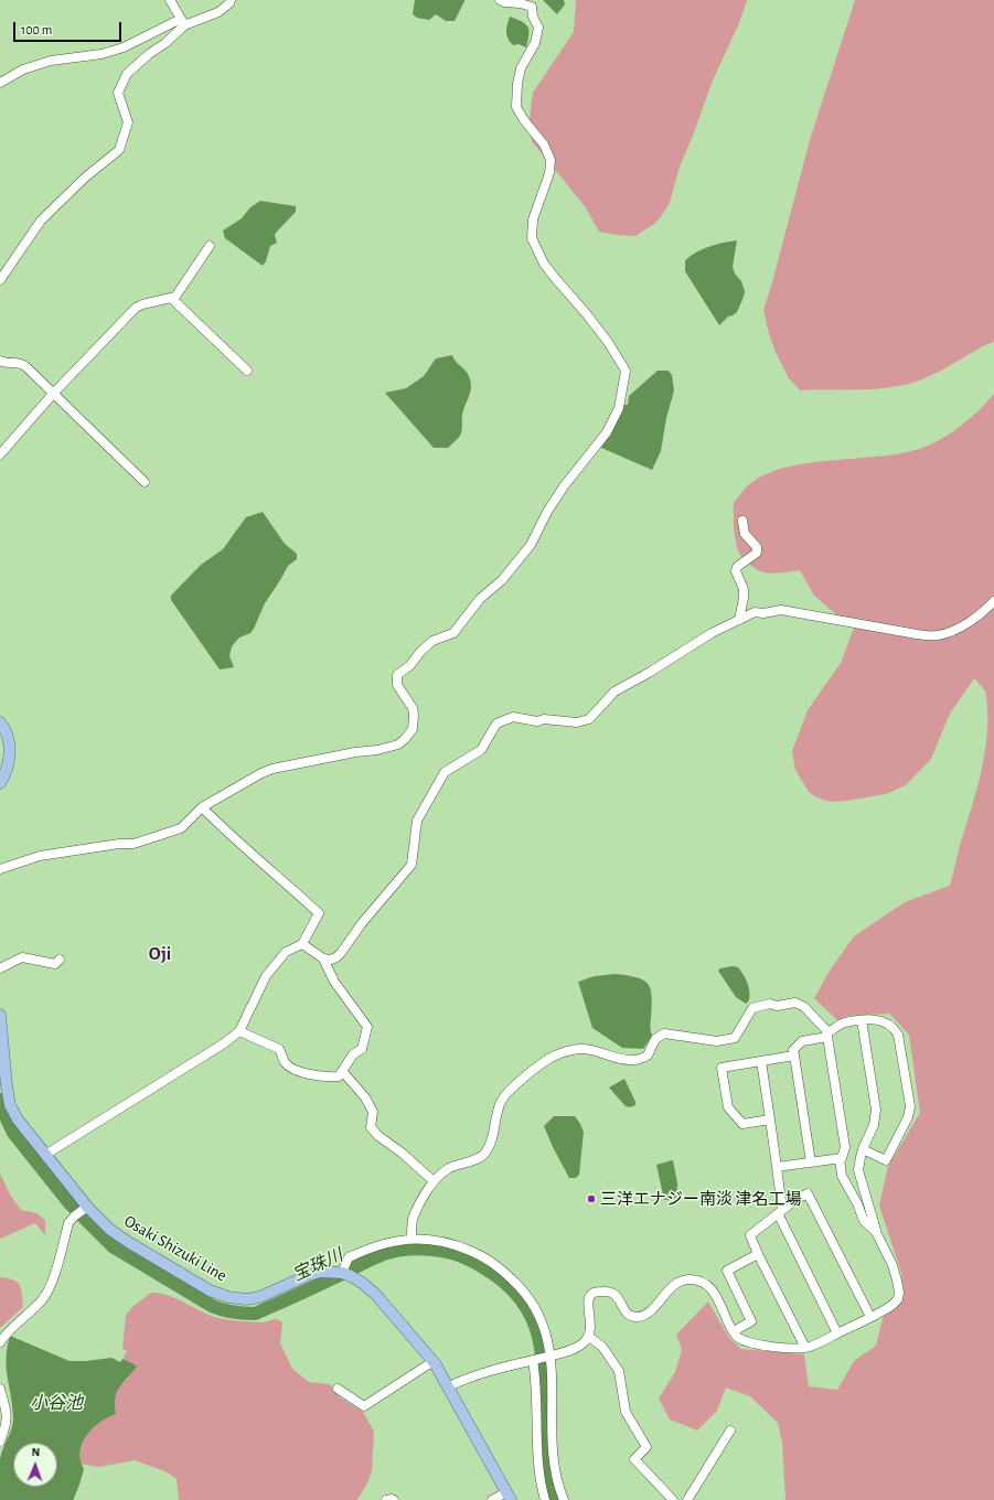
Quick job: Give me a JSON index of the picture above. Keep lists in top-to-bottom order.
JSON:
{
  "streets": {
    "main road": ["Osaki Shizuki Line"]
  },
  "districts": ["Oji"],
  "water": ["宝珠川", "小谷池"],
  "places": ["三洋エナジー南淡 津名工場"],
  "scale_bar": "100 m",
  "north": "top"
}
